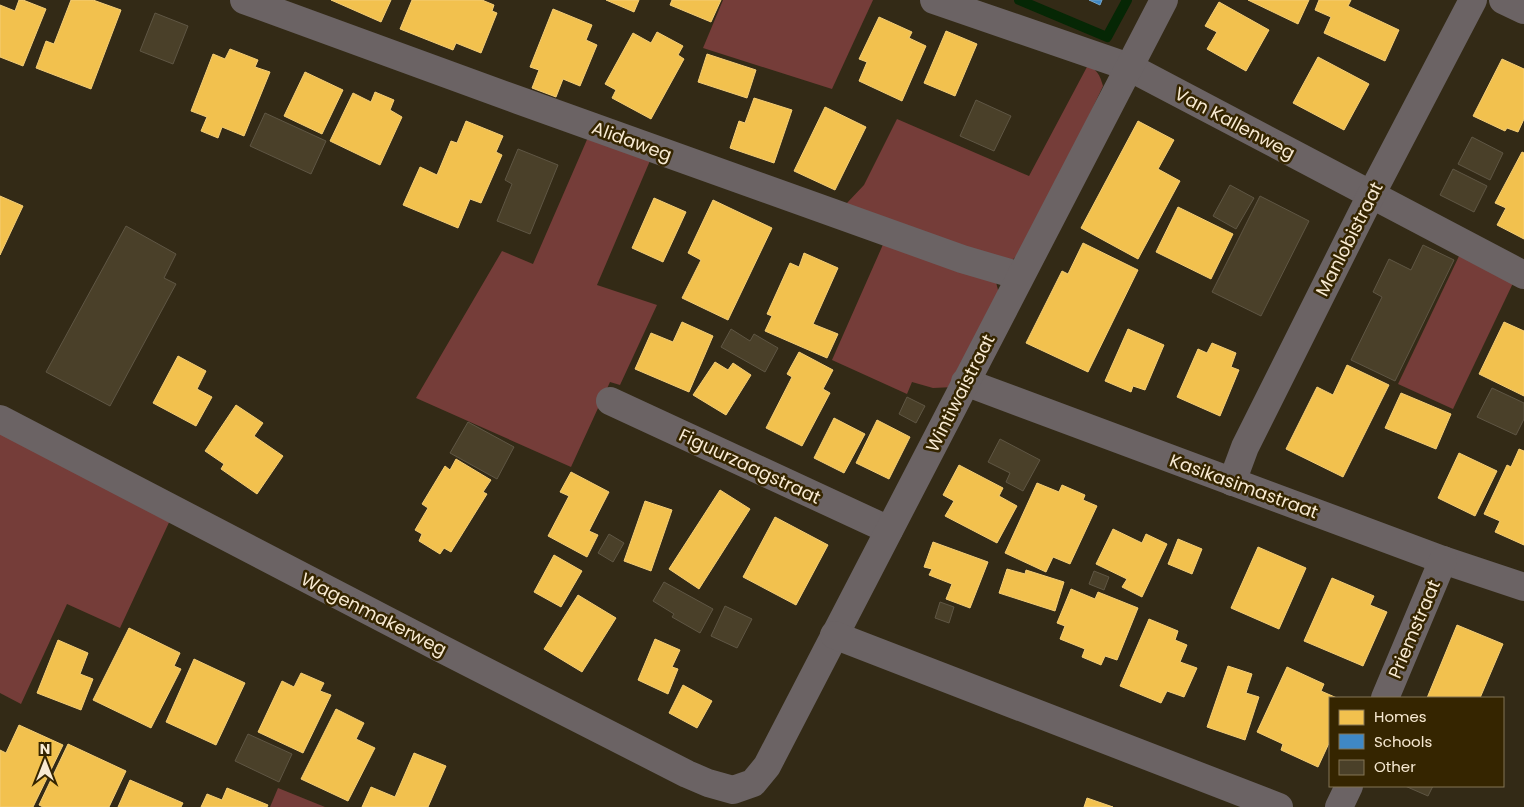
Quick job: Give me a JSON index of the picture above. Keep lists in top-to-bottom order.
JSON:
{
  "streets": {
    "street": [
      "Van Kallenweg",
      "Alidaweg",
      "Manlobistraat",
      "Wintiwaistraat",
      "Figuurzaagstraat",
      "Kasikasimastraat",
      "Wagenmakerweg",
      "Priemstraat"
    ]
  },
  "crossings": [
    ["Van Kallenweg", "Manlobistraat"],
    ["Van Kallenweg", "Wintiwaistraat"],
    ["Alidaweg", "Wintiwaistraat"],
    ["Manlobistraat", "Kasikasimastraat"],
    ["Wintiwaistraat", "Figuurzaagstraat"],
    ["Wintiwaistraat", "Kasikasimastraat"],
    ["Wintiwaistraat", "Wagenmakerweg"],
    ["Kasikasimastraat", "Priemstraat"]
  ],
  "legend": ["Homes", "Schools", "Other"],
  "north": "top"
}
